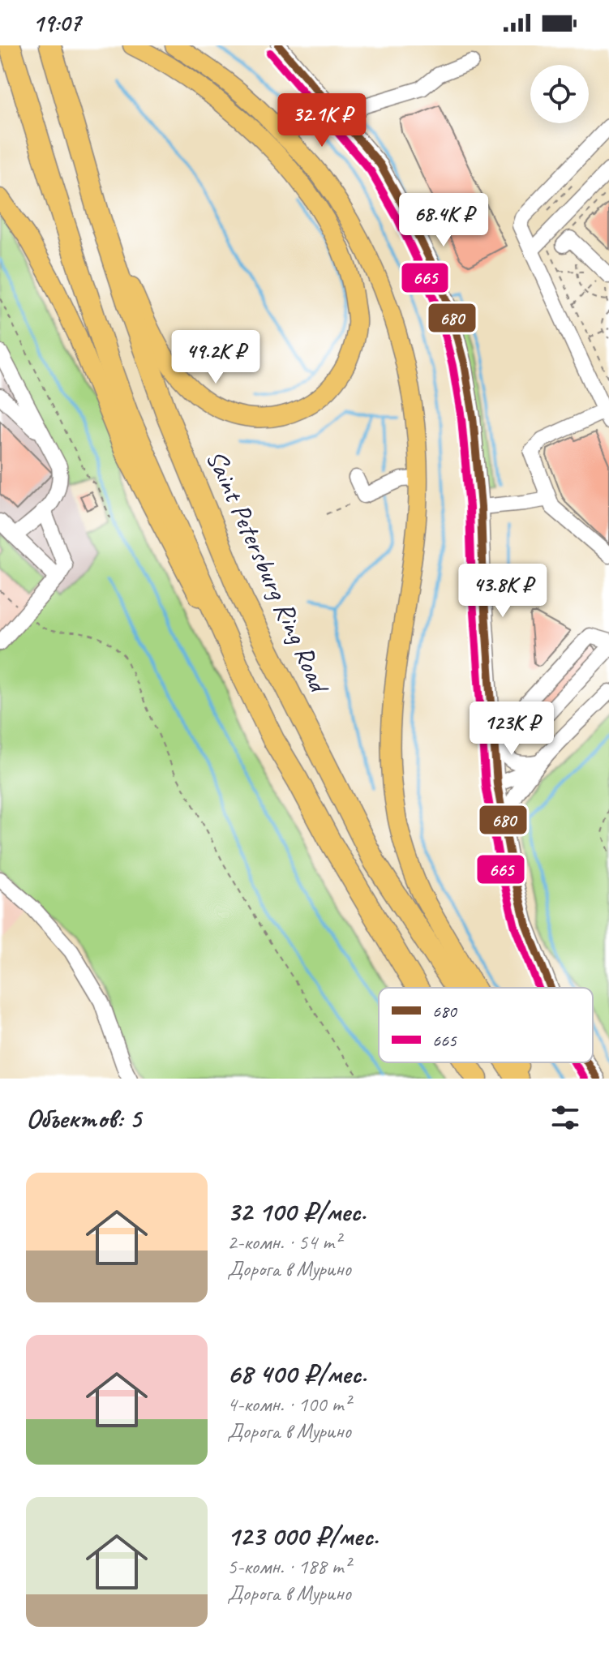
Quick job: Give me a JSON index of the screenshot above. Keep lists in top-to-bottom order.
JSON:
{
  "streets": {
    "highway": ["Saint Petersburg Ring Road"]
  },
  "lines": ["transit line 680", "transit line 665"],
  "legend": ["680", "665"],
  "page": {
    "status": "19:07",
    "price": [
      "32.1K ₽",
      "68.4K ₽",
      "49.2K ₽",
      "43.8K ₽",
      "123K ₽"
    ],
    "heading": "Объектов: 5",
    "list": [
      {
        "name": "32 100 ₽/мес.",
        "note": "2-комн. · 54 m² · Дорога в Мурино"
      },
      {
        "name": "68 400 ₽/мес.",
        "note": "4-комн. · 100 m² · Дорога в Мурино"
      },
      {
        "name": "123 000 ₽/мес.",
        "note": "5-комн. · 188 m² · Дорога в Мурино"
      }
    ]
  }
}
